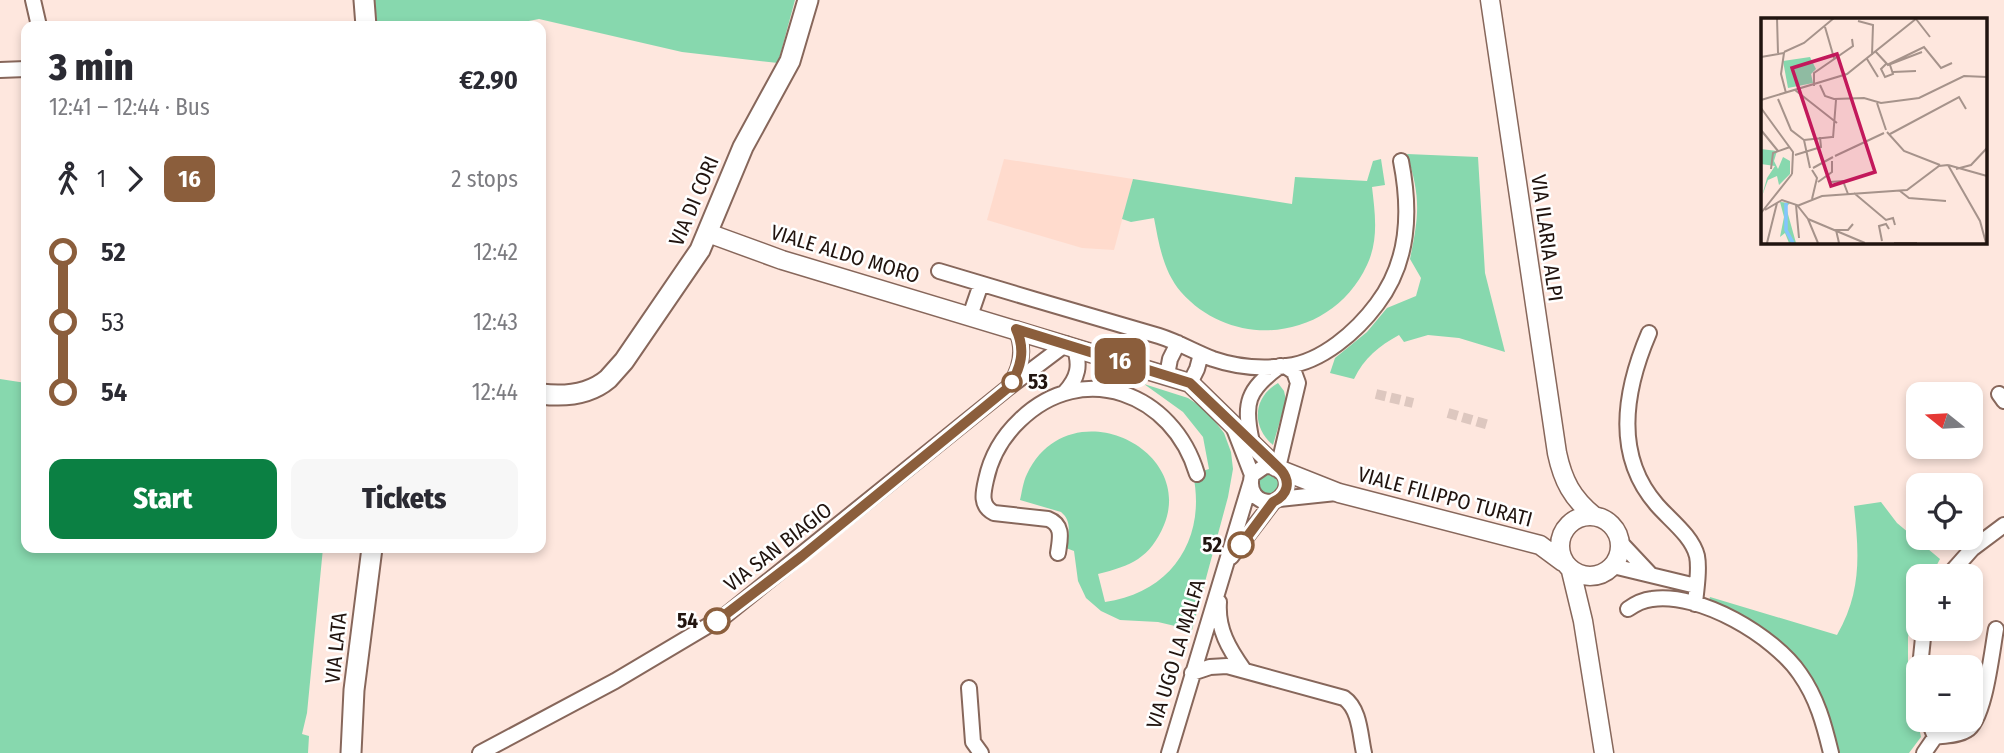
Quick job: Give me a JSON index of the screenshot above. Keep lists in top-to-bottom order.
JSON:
{
  "streets": {
    "main road": ["VIA DI CORI", "VIA LATA"],
    "street": [
      "VIA ILARIA ALPI",
      "VIALE ALDO MORO",
      "VIALE FILIPPO TURATI",
      "VIA SAN BIAGIO",
      "VIA UGO LA MALFA"
    ]
  },
  "crossings": [
    ["VIA DI CORI", "VIALE ALDO MORO"],
    ["VIA ILARIA ALPI", "VIALE FILIPPO TURATI"],
    ["VIALE ALDO MORO", "VIA SAN BIAGIO"],
    ["VIALE FILIPPO TURATI", "VIA UGO LA MALFA"]
  ],
  "places": ["53", "52", "54"],
  "lines": ["bus line 16"],
  "north": "left",
  "page": {
    "on_map": "16",
    "heading": ["3 min", "12:41 – 12:44 · Bus", "€2.90"],
    "legs": ["1", "16", "2 stops"],
    "list": [
      {
        "name": "52",
        "value": "12:42"
      },
      {
        "name": "53",
        "value": "12:43"
      },
      {
        "name": "54",
        "value": "12:44"
      }
    ],
    "map_buttons": ["+", "−"],
    "buttons": ["Start", "Tickets"]
  }
}
